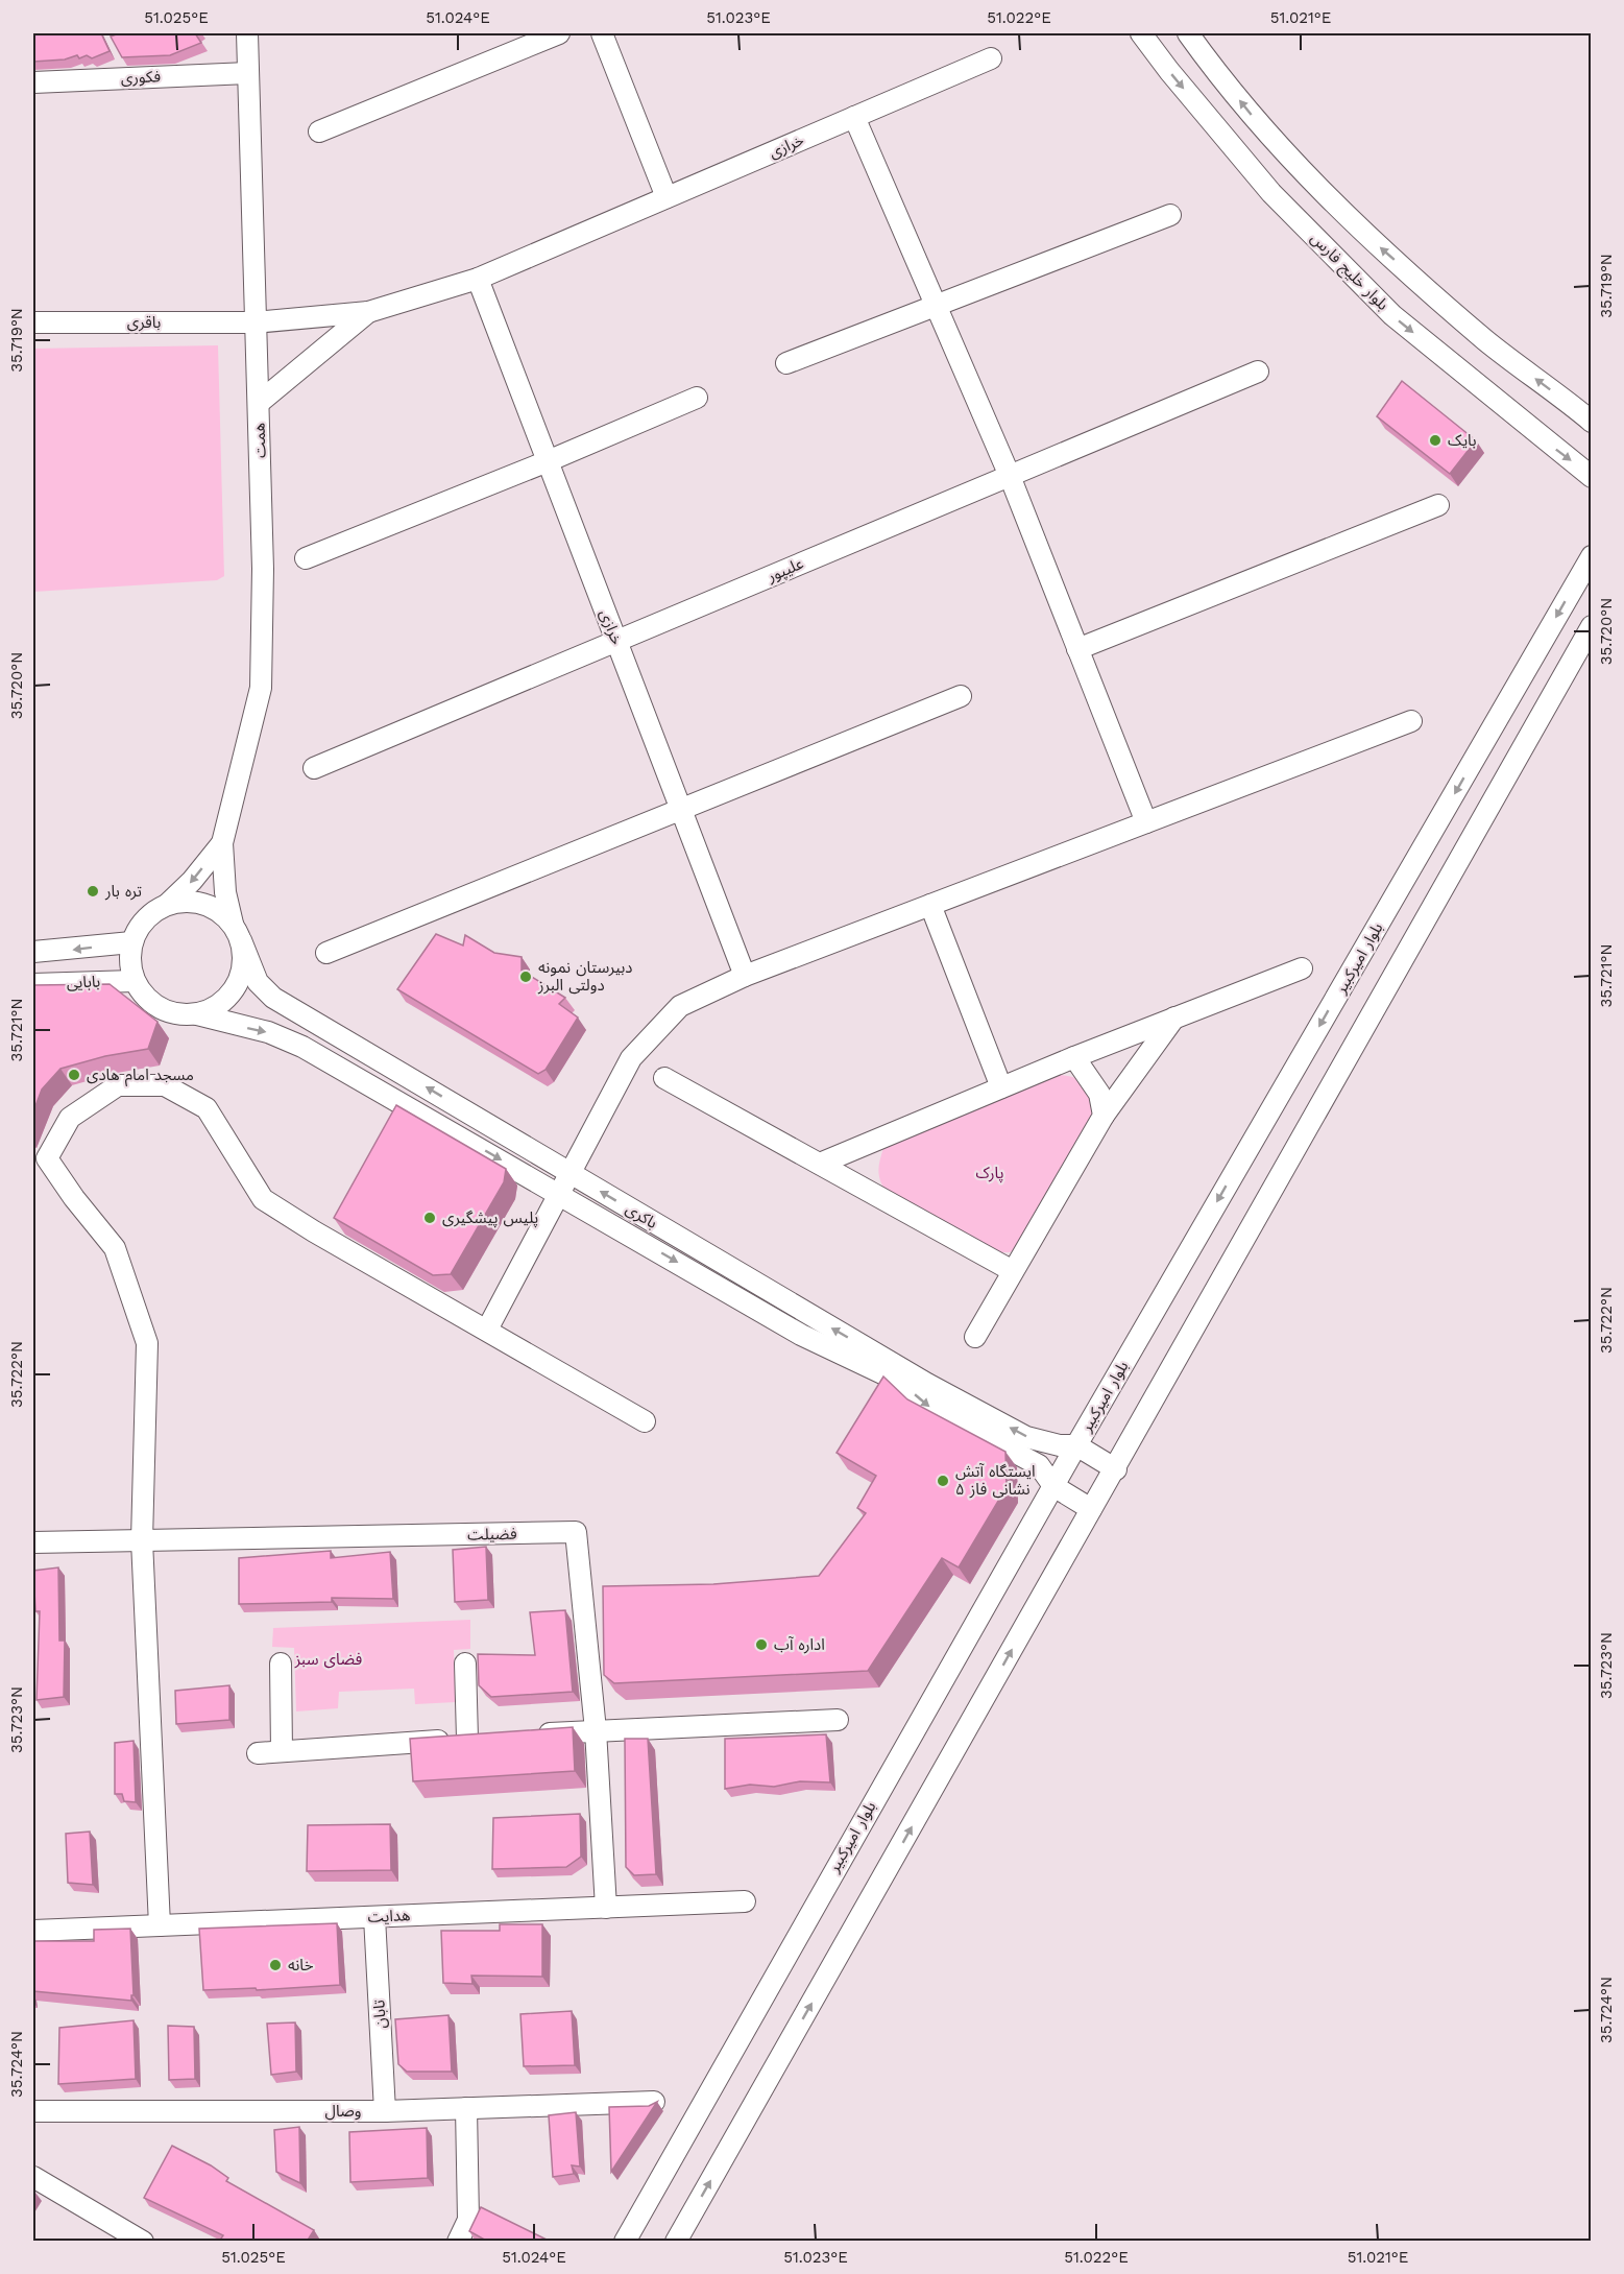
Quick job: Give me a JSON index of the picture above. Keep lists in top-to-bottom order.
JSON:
{
  "streets": {
    "street": [
      "فکوری",
      "خرازی",
      "بلوار خلیج فارس",
      "باقری",
      "همت",
      "علیپور",
      "بلوار امیرکبیر",
      "بابایی",
      "باکری",
      "فضیلت",
      "هدایت",
      "تابان",
      "وصال"
    ]
  },
  "crossings": [
    ["فکوری", "همت"],
    ["خرازی", "باقری"],
    ["خرازی", "همت"],
    ["خرازی", "علیپور"],
    ["باقری", "همت"],
    ["بلوار امیرکبیر", "باکری"],
    ["بابایی", "باکری"],
    ["فضیلت", "هدایت"],
    ["هدایت", "تابان"],
    ["تابان", "وصال"]
  ],
  "parks": ["پارک", "فضای سبز"],
  "places": [
    "بایک",
    "تره بار",
    "دبیرستان نمونه دولتی البرز",
    "مسجد امام هادی",
    "پلیس پیشگیری",
    "ایستگاه آتش نشانی فاز ۵",
    "اداره آب",
    "خانه"
  ],
  "coordinates": [
    "51.025°E",
    "51.024°E",
    "51.023°E",
    "51.022°E",
    "51.021°E",
    "35.719°N",
    "35.720°N",
    "35.721°N",
    "35.722°N",
    "35.723°N",
    "35.724°N"
  ]
}
